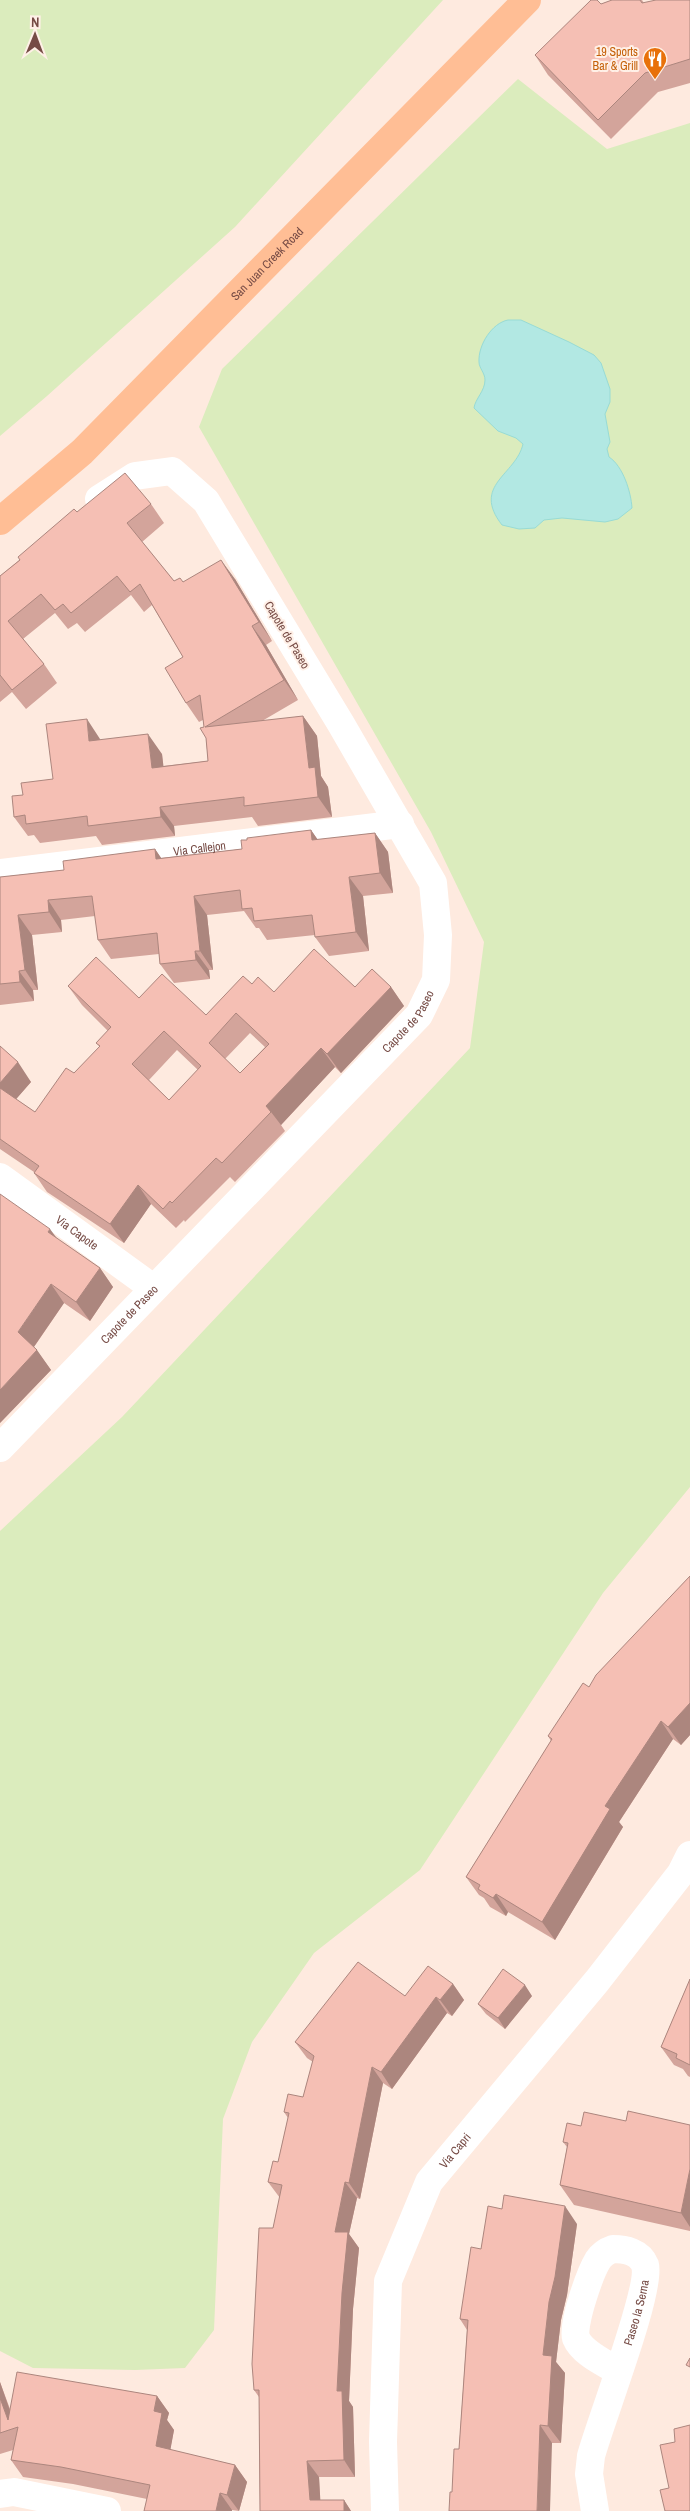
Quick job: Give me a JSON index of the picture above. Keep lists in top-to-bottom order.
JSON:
{
  "streets": {
    "main road": ["San Juan Creek Road"],
    "street": [
      "Capote de Paseo",
      "Via Callejon",
      "Via Capote",
      "Via Capri"
    ]
  },
  "crossings": [
    ["Capote de Paseo", "Via Callejon"],
    ["Capote de Paseo", "Via Capote"]
  ],
  "places": {
    "restaurant": ["19 Sports Bar & Grill"]
  },
  "north": "top"
}
